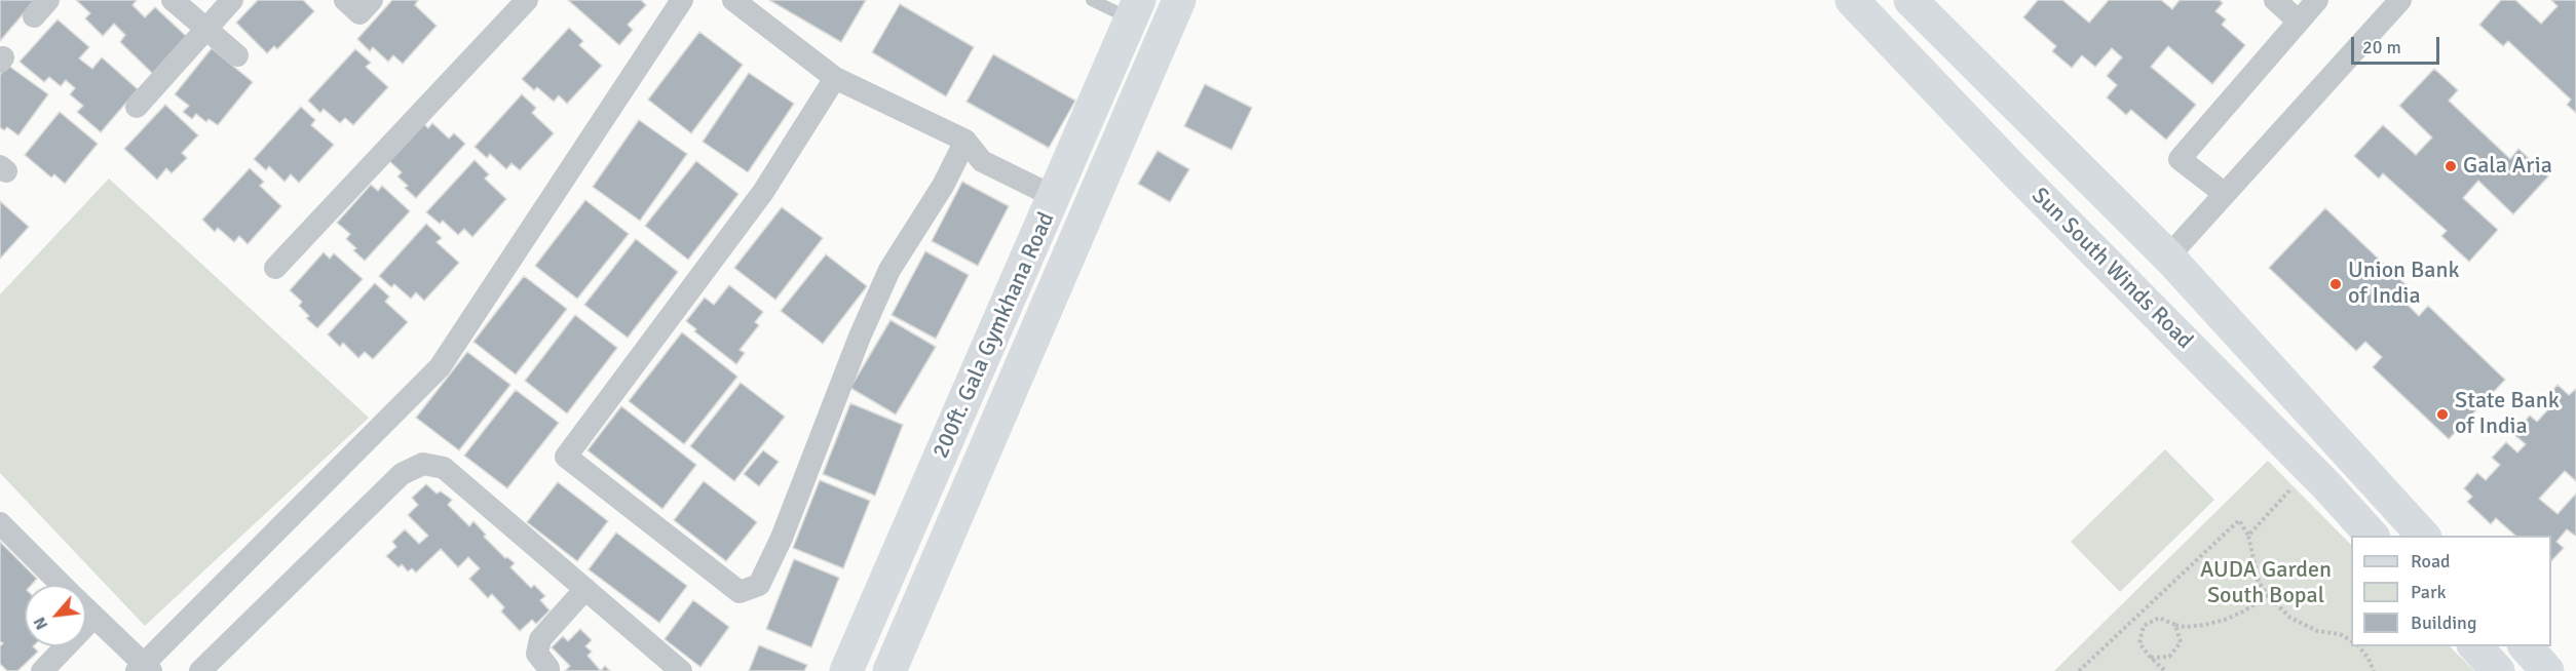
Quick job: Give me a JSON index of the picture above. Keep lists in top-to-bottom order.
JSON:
{
  "streets": {
    "street": ["Sun South Winds Road", "200ft. Gala Gymkhana Road"]
  },
  "parks": ["AUDA Garden South Bopal"],
  "places": ["Gala Aria", "Union Bank of India", "State Bank of India"],
  "legend": ["Road", "Park", "Building"],
  "scale_bar": "20 m",
  "north": "bottom left"
}
